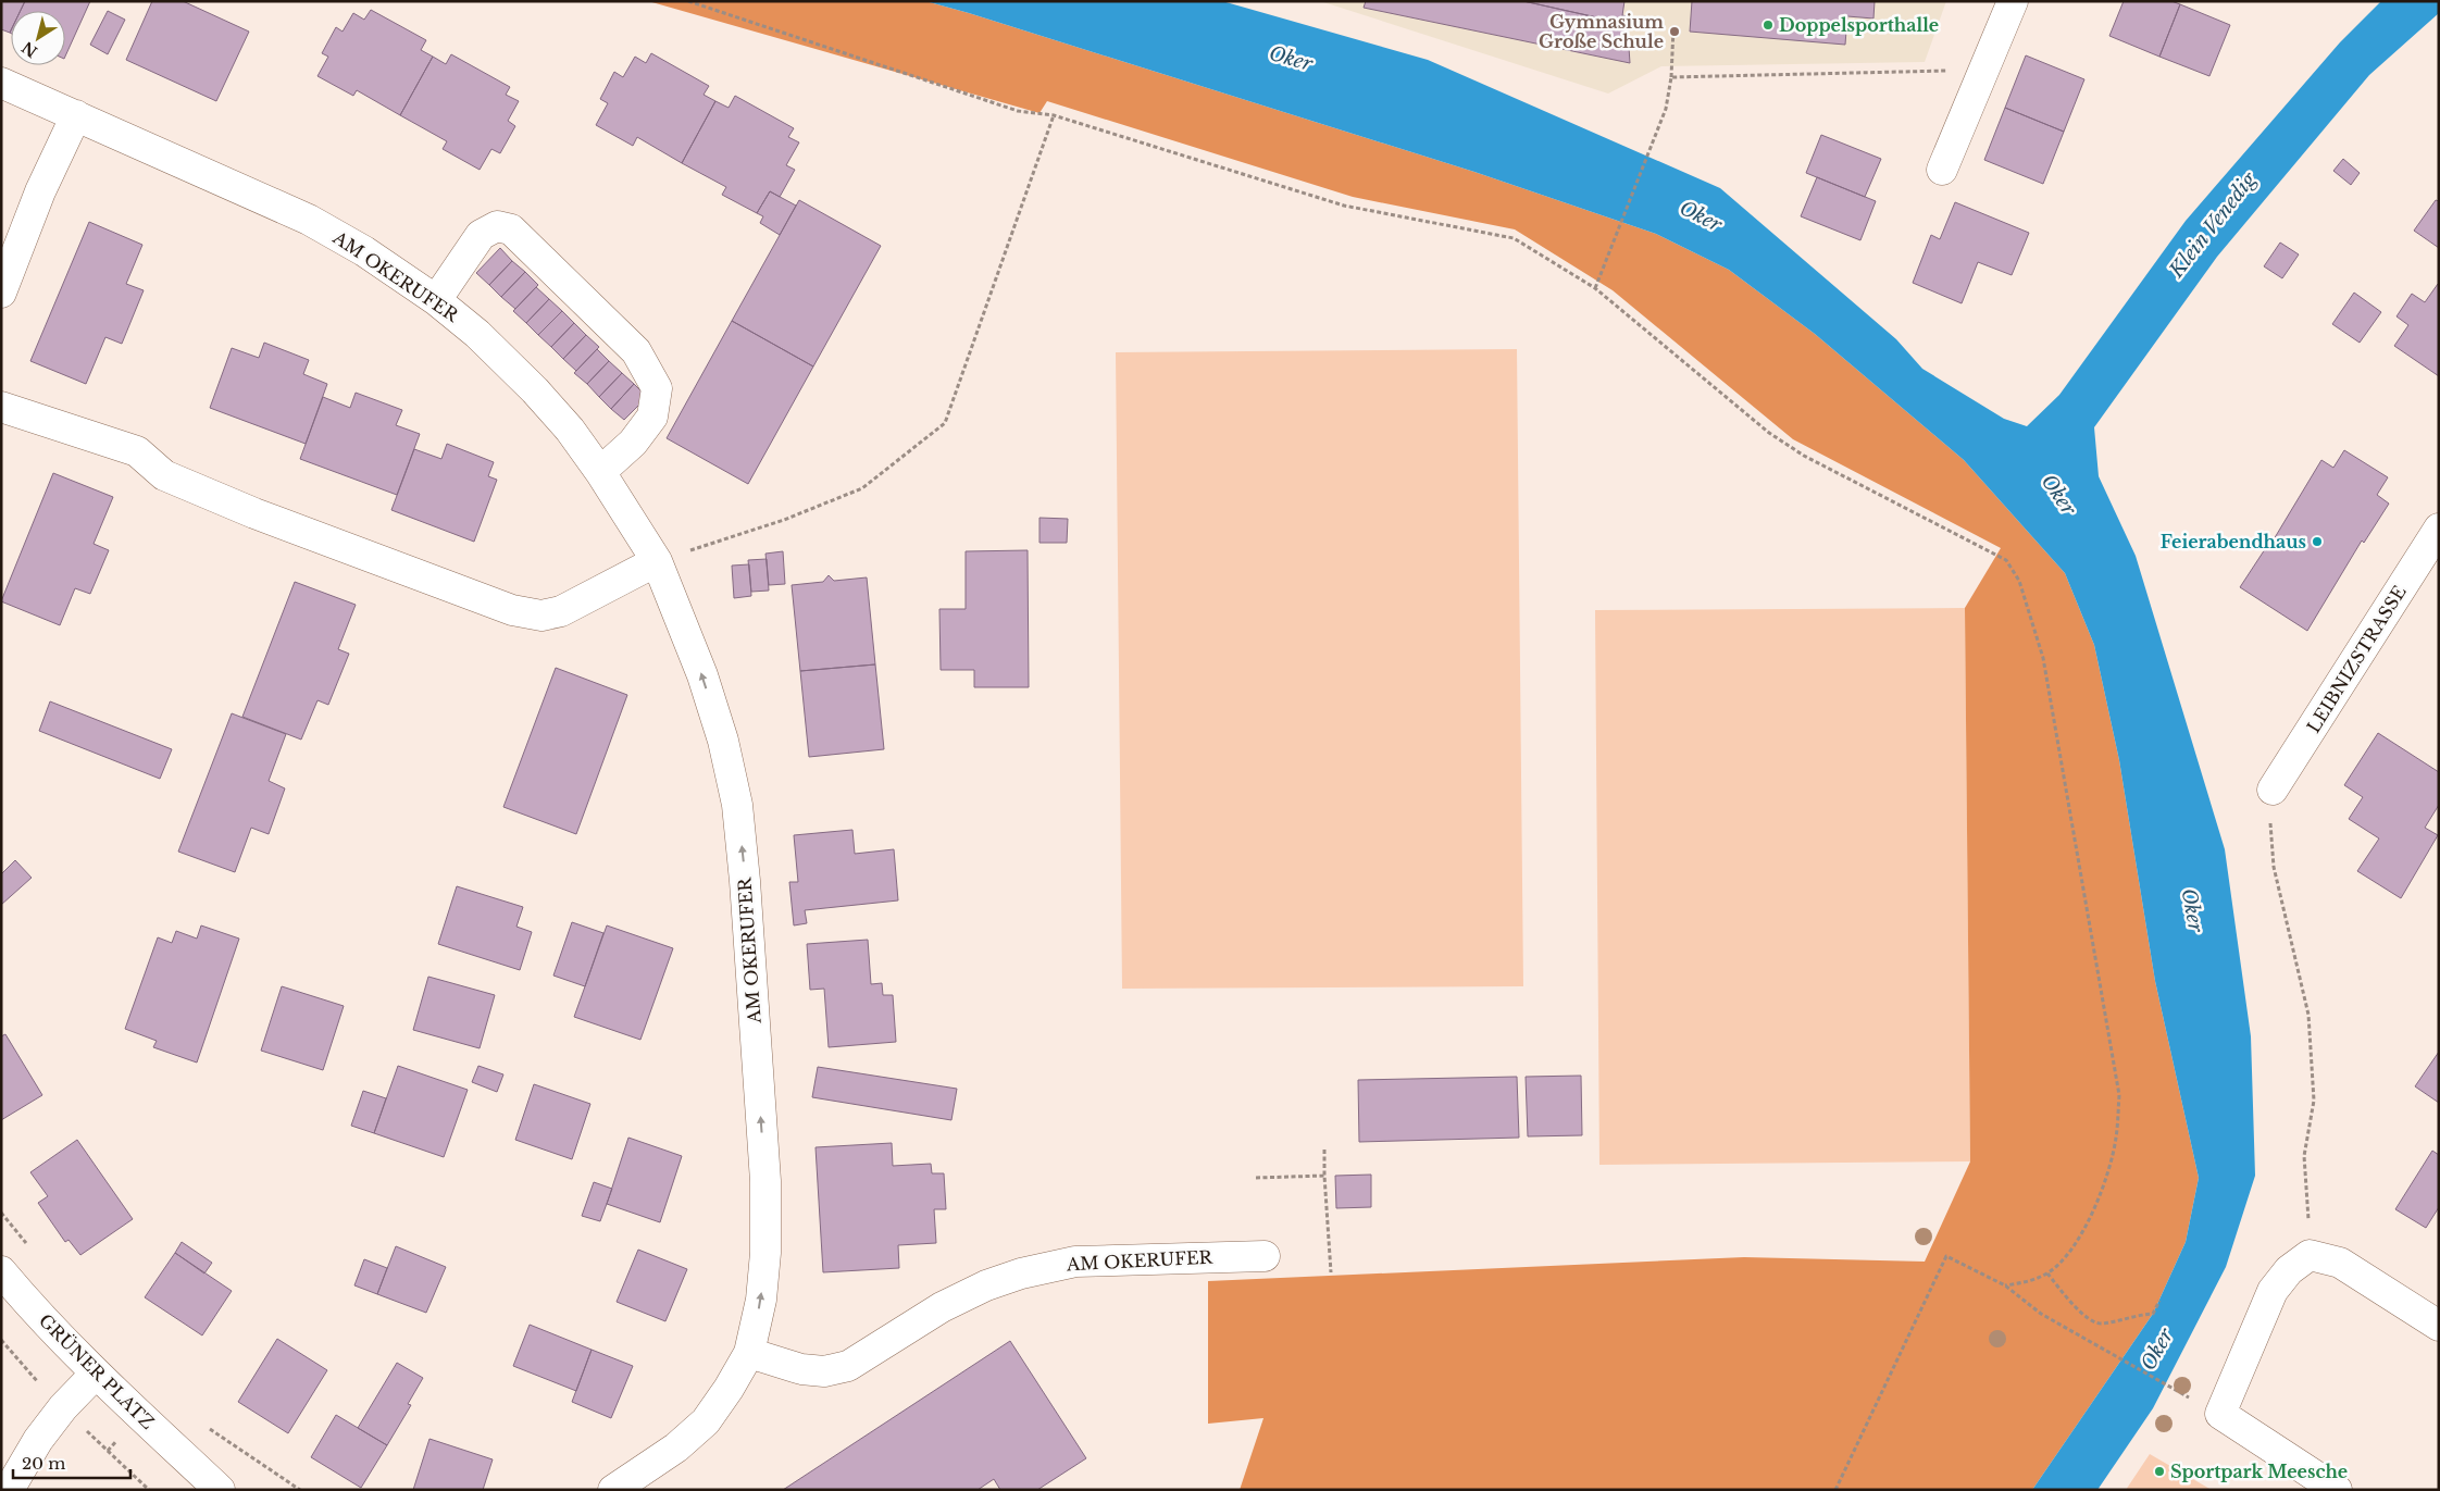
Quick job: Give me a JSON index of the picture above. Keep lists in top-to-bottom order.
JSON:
{
  "streets": {
    "street": ["AM OKERUFER", "LEIBNIZSTRASSE", "GRÜNER PLATZ"]
  },
  "water": ["Oker", "Klein Venedig"],
  "places": [
    "Doppelsporthalle",
    "Gymnasium Große Schule",
    "Feierabendhaus",
    "Sportpark Meesche"
  ],
  "scale_bar": "20 m",
  "north": "bottom left"
}
